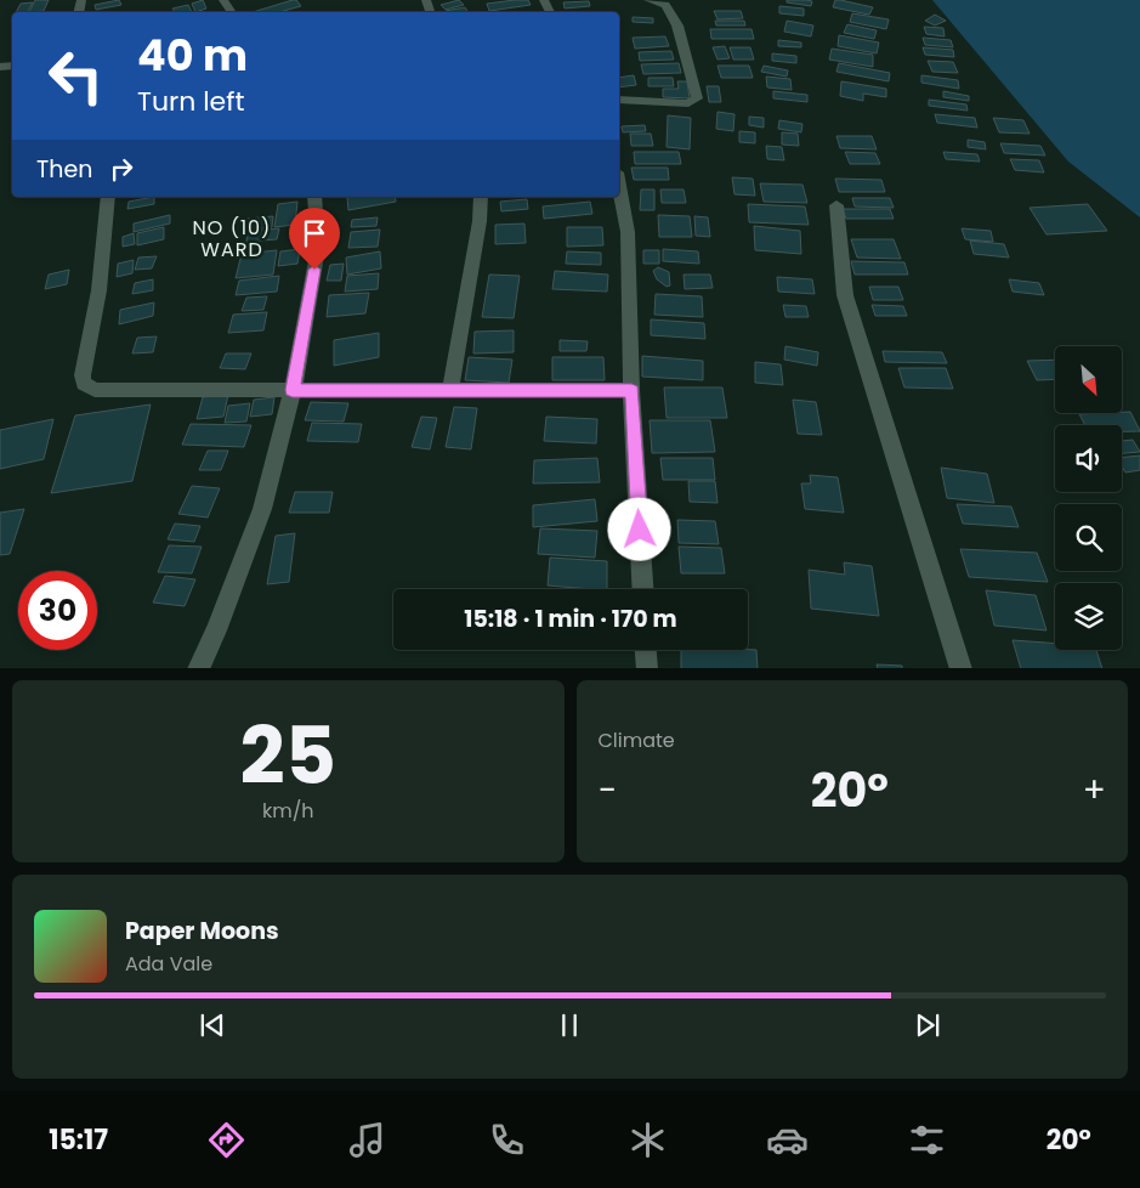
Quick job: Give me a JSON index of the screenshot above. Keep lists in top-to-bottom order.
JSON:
{
  "districts": ["NO (10) WARD"],
  "north": "bottom right",
  "page": {
    "turn": ["40 m", "Turn left"],
    "then": "Then",
    "limit": "30",
    "trip": "15:18 · 1 min · 170 m",
    "tile": [
      ["25", "km/h"],
      "Climate"
    ],
    "heat": ["−", "20°", "+"],
    "song": ["Paper Moons", "Ada Vale"],
    "tabs": ["15:17", "20°"]
  }
}
